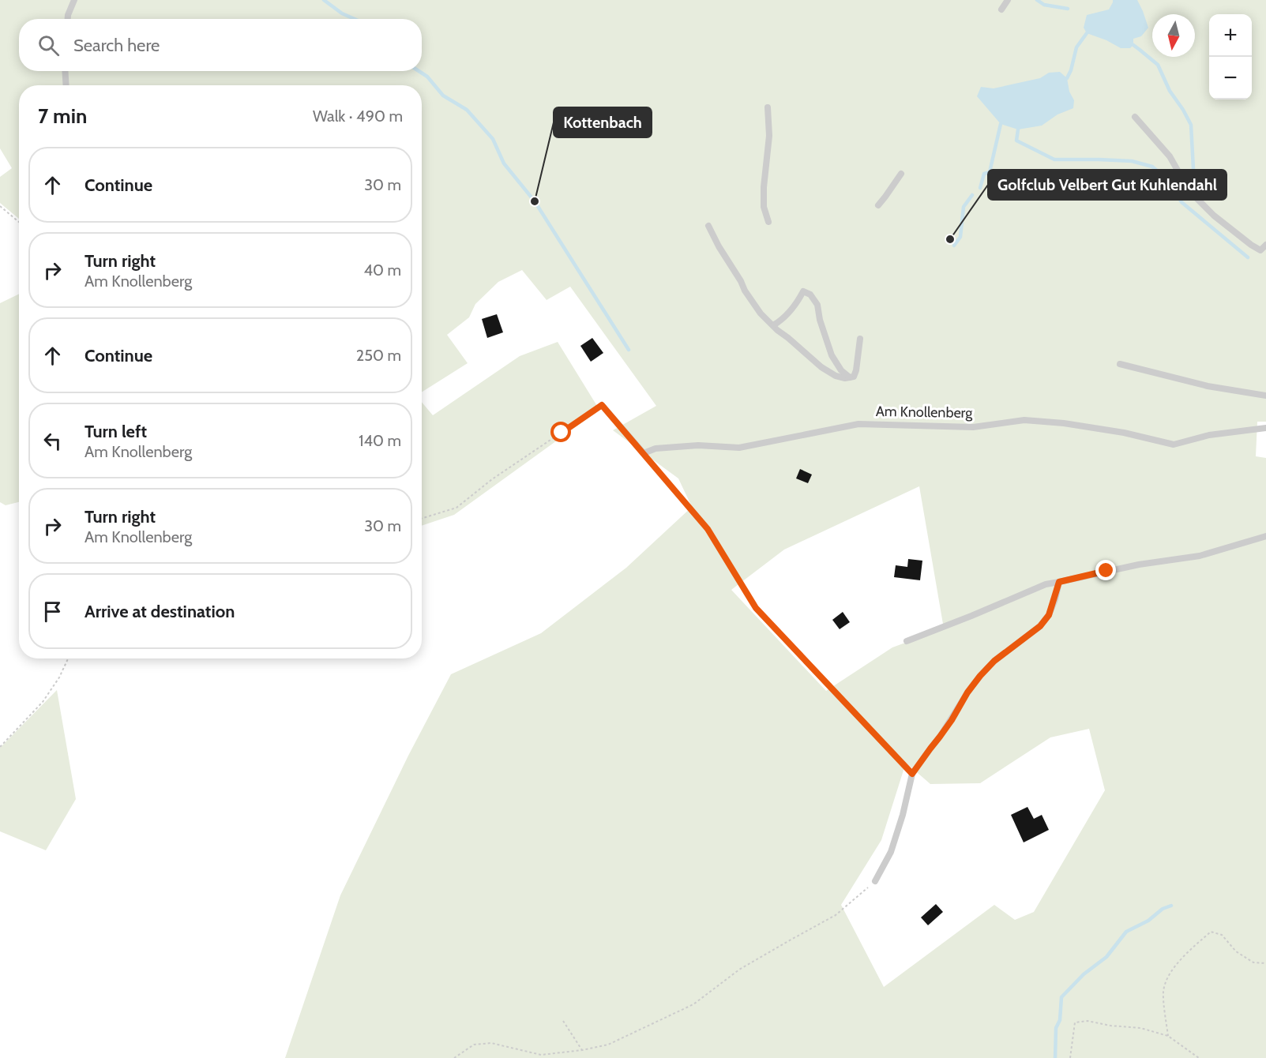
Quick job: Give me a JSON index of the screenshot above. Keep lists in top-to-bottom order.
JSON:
{
  "streets": {
    "lane": ["Am Knollenberg"]
  },
  "places": ["Kottenbach", "Golfclub Velbert Gut Kuhlendahl"],
  "north": "bottom",
  "page": {
    "map_buttons": ["+", "−"],
    "search": "Search here",
    "heading": ["7 min", "Walk · 490 m"],
    "list": [
      ["Continue", "30 m"],
      ["Turn right", "Am Knollenberg", "40 m"],
      ["Continue", "250 m"],
      ["Turn left", "Am Knollenberg", "140 m"],
      ["Turn right", "Am Knollenberg", "30 m"],
      "Arrive at destination"
    ]
  }
}
